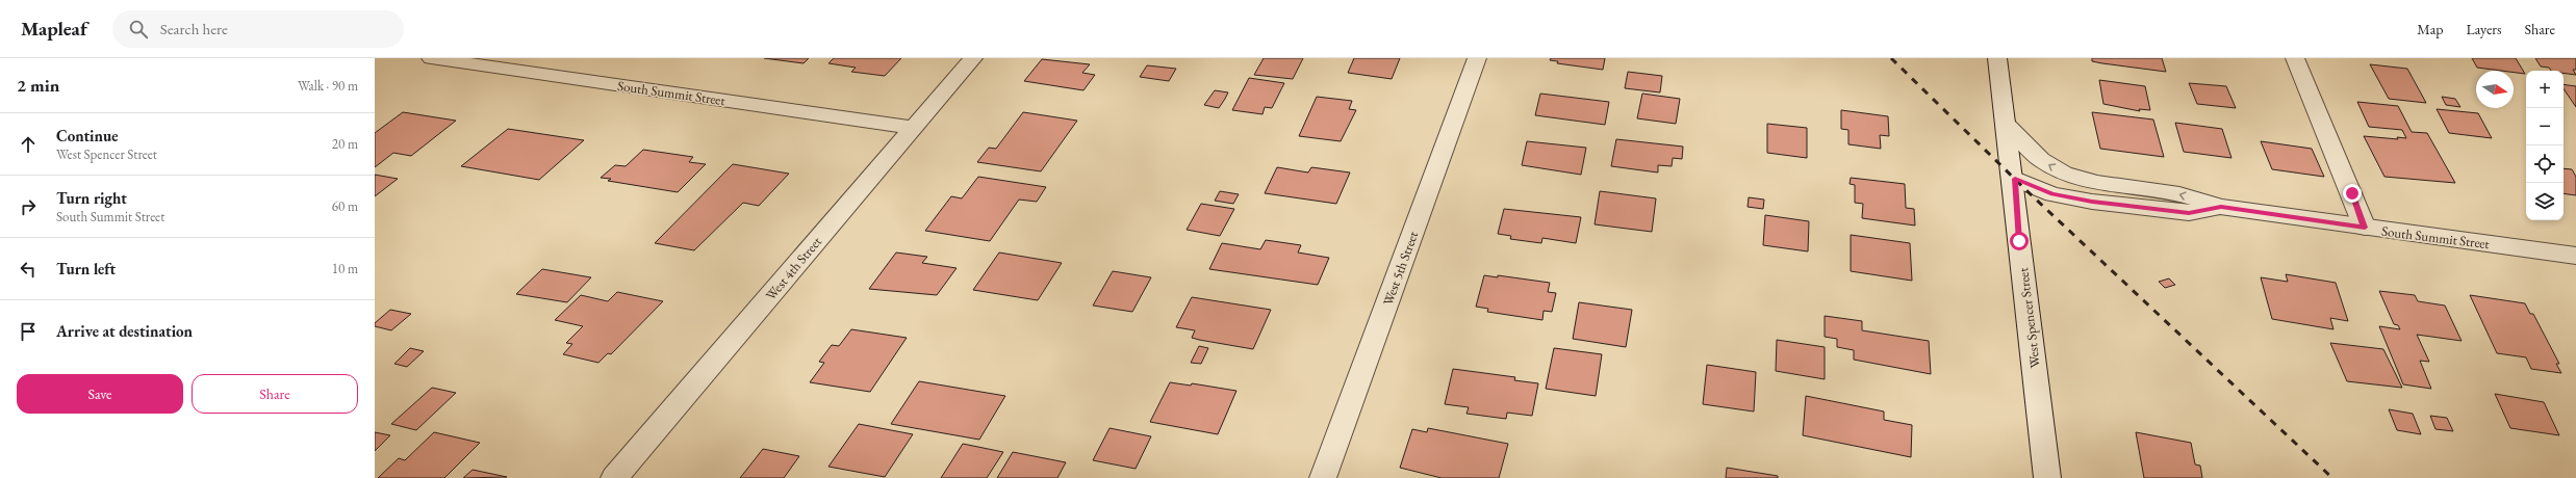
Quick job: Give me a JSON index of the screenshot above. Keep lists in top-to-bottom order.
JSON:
{
  "streets": {
    "street": [
      "South Summit Street",
      "West 4th Street",
      "West 5th Street",
      "West Spencer Street"
    ]
  },
  "crossings": [
    ["South Summit Street", "West 4th Street"],
    ["South Summit Street", "West Spencer Street"]
  ],
  "north": "right",
  "page": {
    "header": "Mapleaf",
    "search": "Search here",
    "nav": ["Map", "Layers", "Share"],
    "heading": ["2 min", "Walk · 90 m"],
    "map_buttons": ["+", "−"],
    "list": [
      ["Continue", "West Spencer Street", "20 m"],
      ["Turn right", "South Summit Street", "60 m"],
      ["Turn left", "10 m"],
      "Arrive at destination"
    ],
    "buttons": ["Save", "Share"]
  }
}
